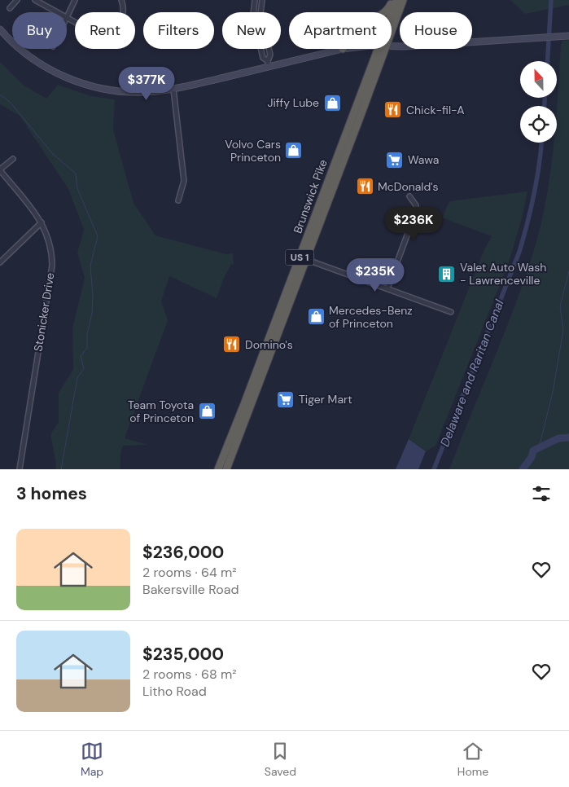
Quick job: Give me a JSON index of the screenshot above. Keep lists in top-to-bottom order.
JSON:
{
  "streets": {
    "highway": ["Brunswick Pike", "US 1"],
    "street": ["Stonicker Drive"]
  },
  "water": ["Delaware and Raritan Canal"],
  "places": {
    "shop": [
      "Jiffy Lube",
      "Volvo Cars Princeton",
      "Mercedes-Benz of Princeton",
      "Team Toyota of Princeton"
    ],
    "restaurant": ["Chick-fil-A", "McDonald's", "Domino's"],
    "supermarket": ["Wawa", "Tiger Mart"],
    "building": ["Valet Auto Wash - Lawrenceville"]
  },
  "north": "top",
  "page": {
    "chip": [
      "Buy",
      "Rent",
      "Filters",
      "New",
      "Apartment",
      "House"
    ],
    "price": ["$377K", "$236K", "$235K"],
    "heading": "3 homes",
    "list": [
      {
        "name": "$236,000",
        "note": "2 rooms · 64 m² · Bakersville Road"
      },
      {
        "name": "$235,000",
        "note": "2 rooms · 68 m² · Litho Road"
      }
    ],
    "tabs": ["Map", "Saved", "Home"]
  }
}
